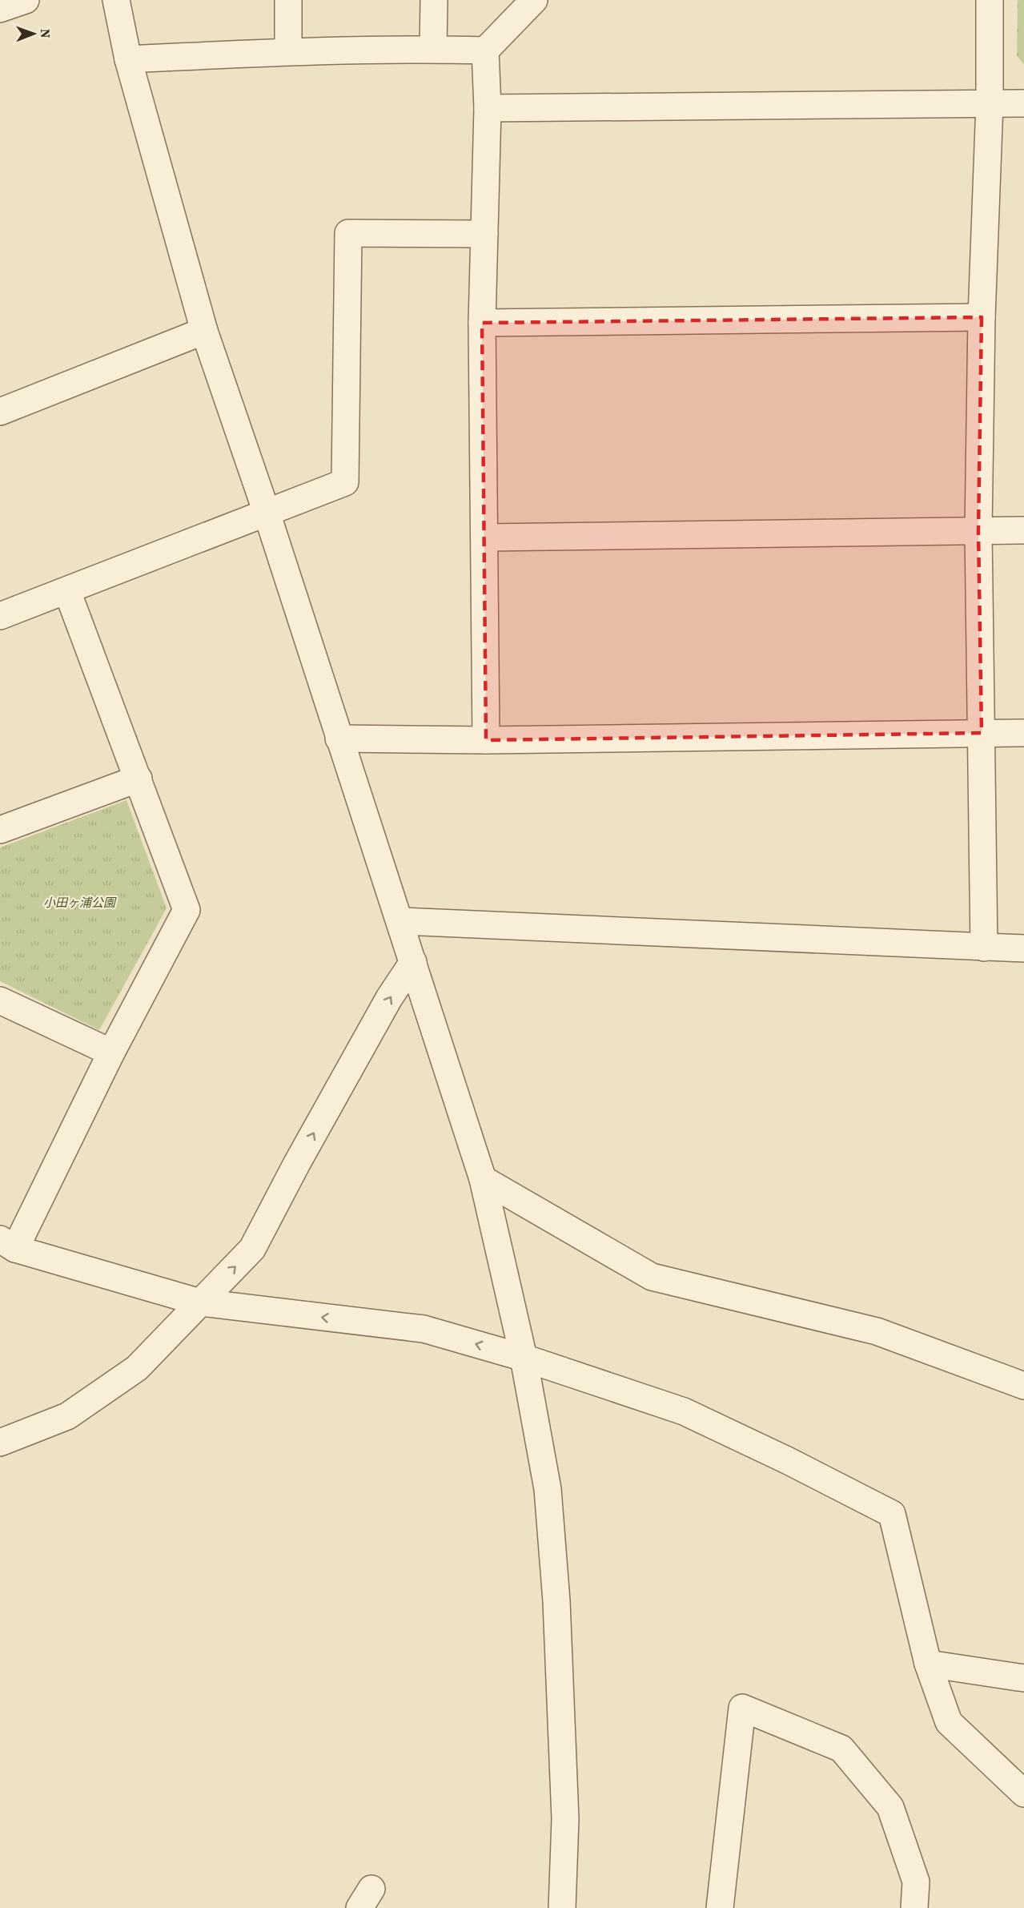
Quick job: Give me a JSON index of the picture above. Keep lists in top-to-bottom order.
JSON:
{
  "parks": ["小田ヶ浦公園"],
  "north": "right"
}
